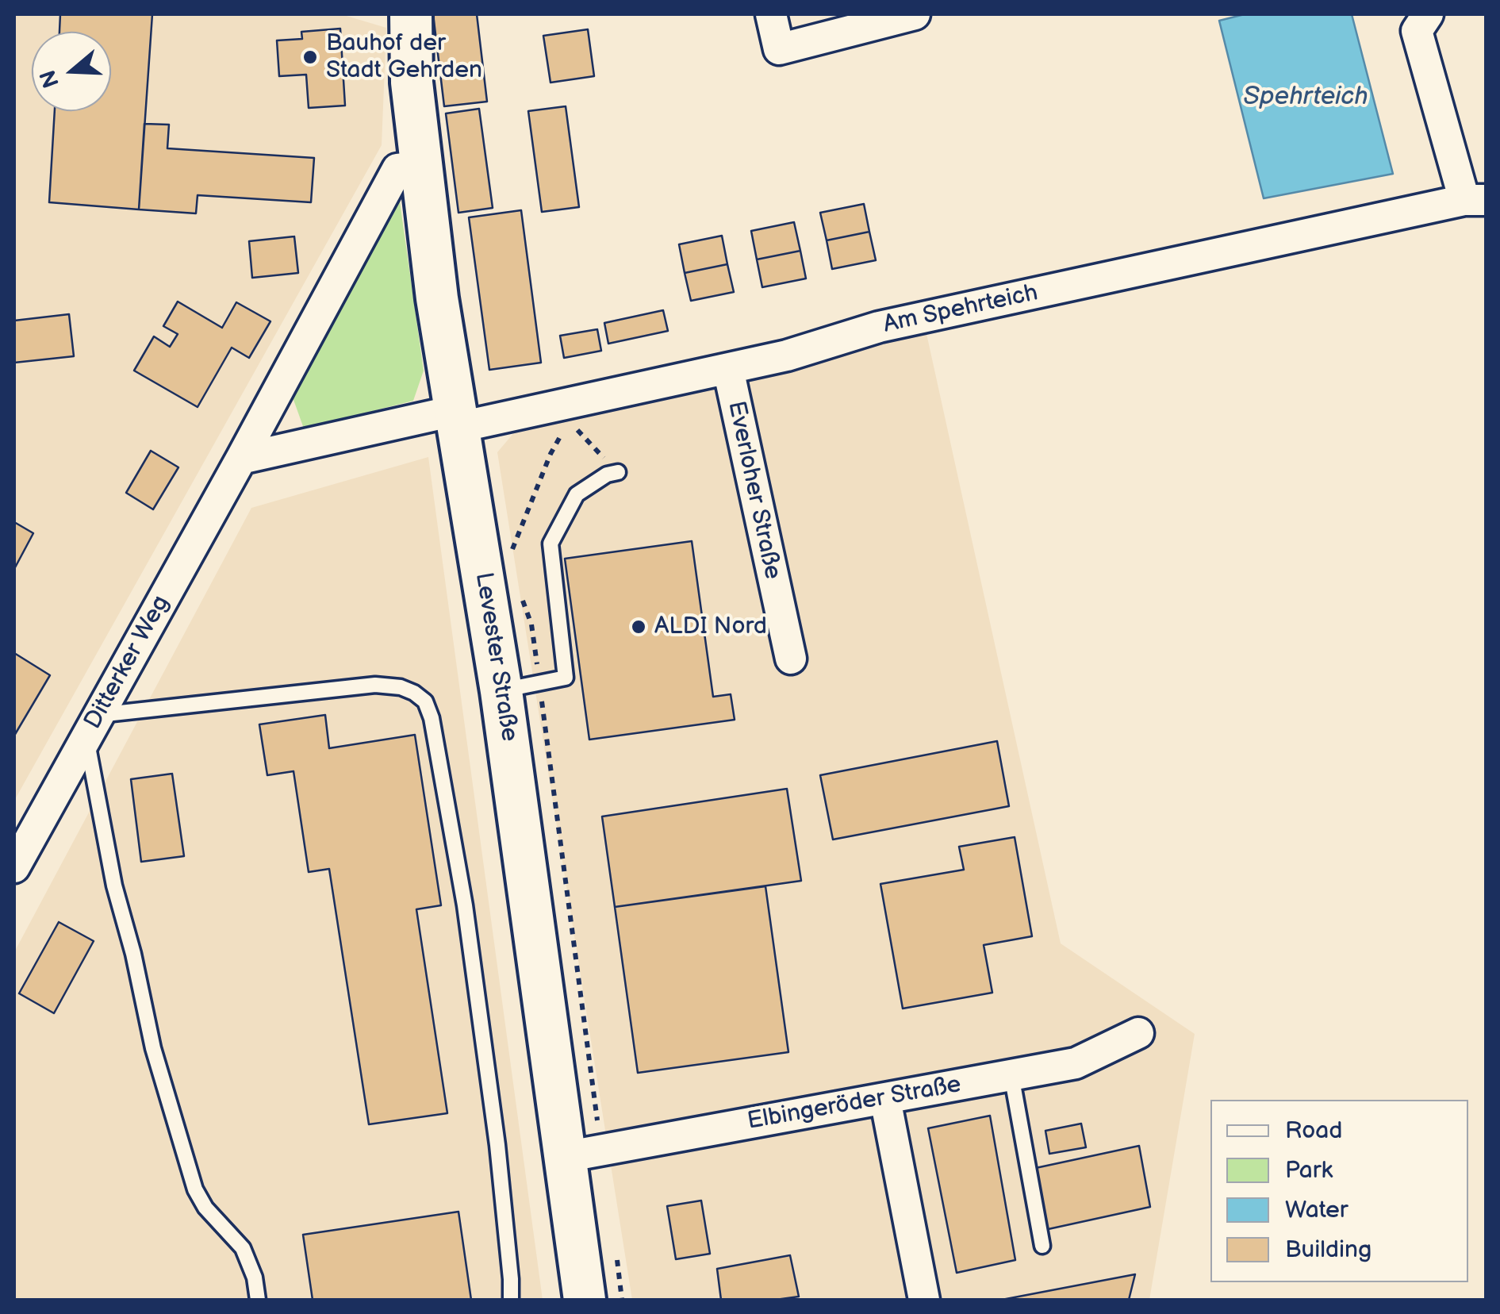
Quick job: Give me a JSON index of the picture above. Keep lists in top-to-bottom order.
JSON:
{
  "streets": {
    "street": [
      "Am Spehrteich",
      "Everloher Straße",
      "Levester Straße",
      "Ditterker Weg",
      "Elbingeröder Straße"
    ]
  },
  "crossings": [
    ["Am Spehrteich", "Everloher Straße"],
    ["Am Spehrteich", "Levester Straße"],
    ["Levester Straße", "Ditterker Weg"],
    ["Levester Straße", "Elbingeröder Straße"]
  ],
  "water": ["Spehrteich"],
  "places": ["Bauhof der Stadt Gehrden", "ALDI Nord"],
  "legend": [
    "Road",
    "Park",
    "Water",
    "Building"
  ],
  "north": "left"
}
